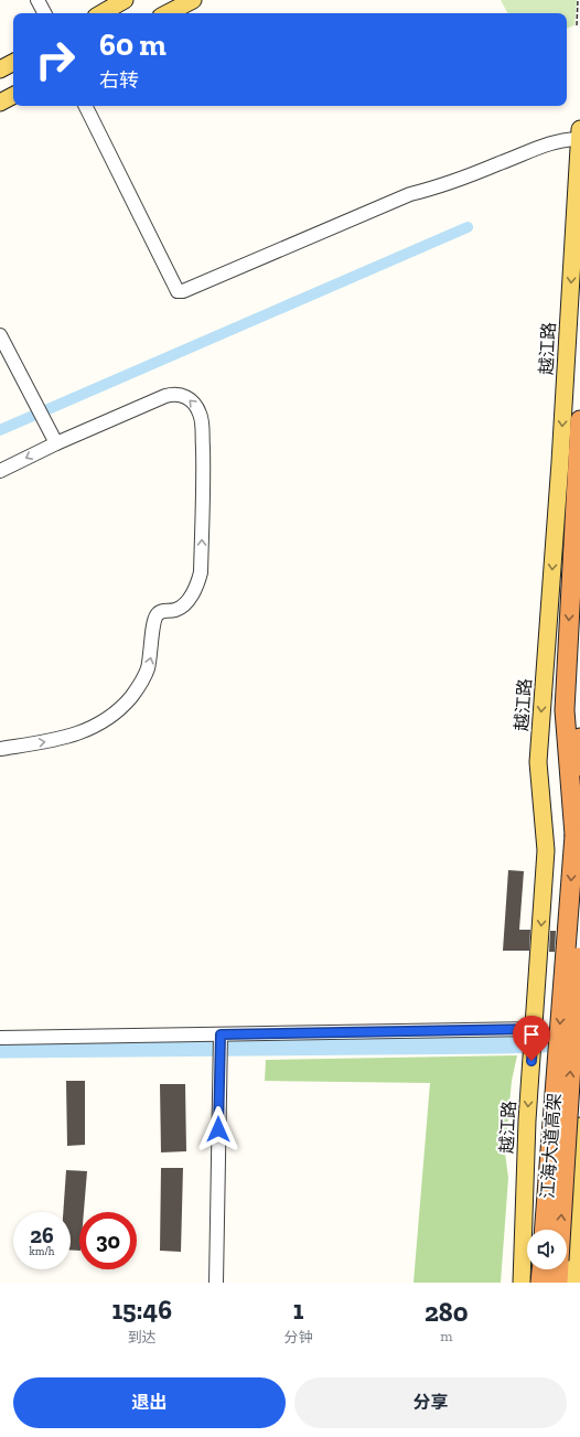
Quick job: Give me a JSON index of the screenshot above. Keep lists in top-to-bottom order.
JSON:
{
  "streets": {
    "highway": ["江海大道高架"],
    "main road": ["越江路"]
  },
  "one_way": ["越江路"],
  "page": {
    "turn": ["60 m", "右转"],
    "speed": "26 km/h",
    "limit": "30",
    "eta": [
      "15:46",
      "到达",
      "1",
      "分钟",
      "280",
      "m"
    ],
    "buttons": ["退出", "分享"]
  }
}
